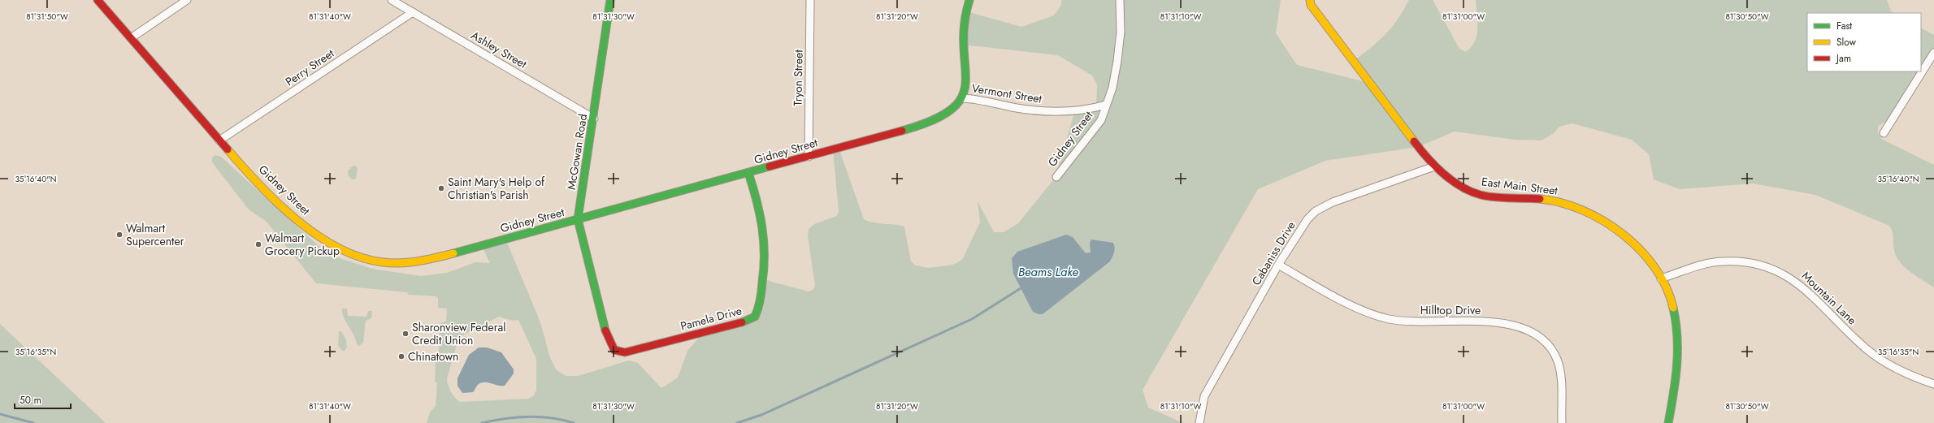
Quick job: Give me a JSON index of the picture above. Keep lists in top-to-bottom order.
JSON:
{
  "streets": {
    "street": [
      "Ashley Street",
      "Perry Street",
      "Tryon Street",
      "Vermont Street",
      "Gidney Street",
      "McGowan Road",
      "East Main Street",
      "Cabaniss Drive",
      "Mountain Lane",
      "Hilltop Drive",
      "Pamela Drive"
    ]
  },
  "crossings": [
    ["Ashley Street", "Perry Street"],
    ["Ashley Street", "McGowan Road"],
    ["Perry Street", "Gidney Street"],
    ["Tryon Street", "Gidney Street"],
    ["Vermont Street", "Gidney Street"],
    ["Gidney Street", "McGowan Road"],
    ["Gidney Street", "Pamela Drive"],
    ["McGowan Road", "Pamela Drive"],
    ["East Main Street", "Cabaniss Drive"],
    ["East Main Street", "Mountain Lane"],
    ["Cabaniss Drive", "Hilltop Drive"]
  ],
  "water": ["Beams Lake"],
  "places": [
    "Saint Mary's Help of Christian's Parish",
    "Walmart Supercenter",
    "Walmart Grocery Pickup",
    "Sharonview Federal Credit Union",
    "Chinatown"
  ],
  "legend": ["Fast", "Slow", "Jam"],
  "scale_bar": "50 m",
  "coordinates": [
    "81°31'50\"W",
    "81°31'40\"W",
    "81°31'30\"W",
    "81°31'20\"W",
    "81°31'10\"W",
    "81°31'00\"W",
    "81°30'50\"W",
    "35°16'40\"N",
    "35°16'35\"N"
  ]
}
